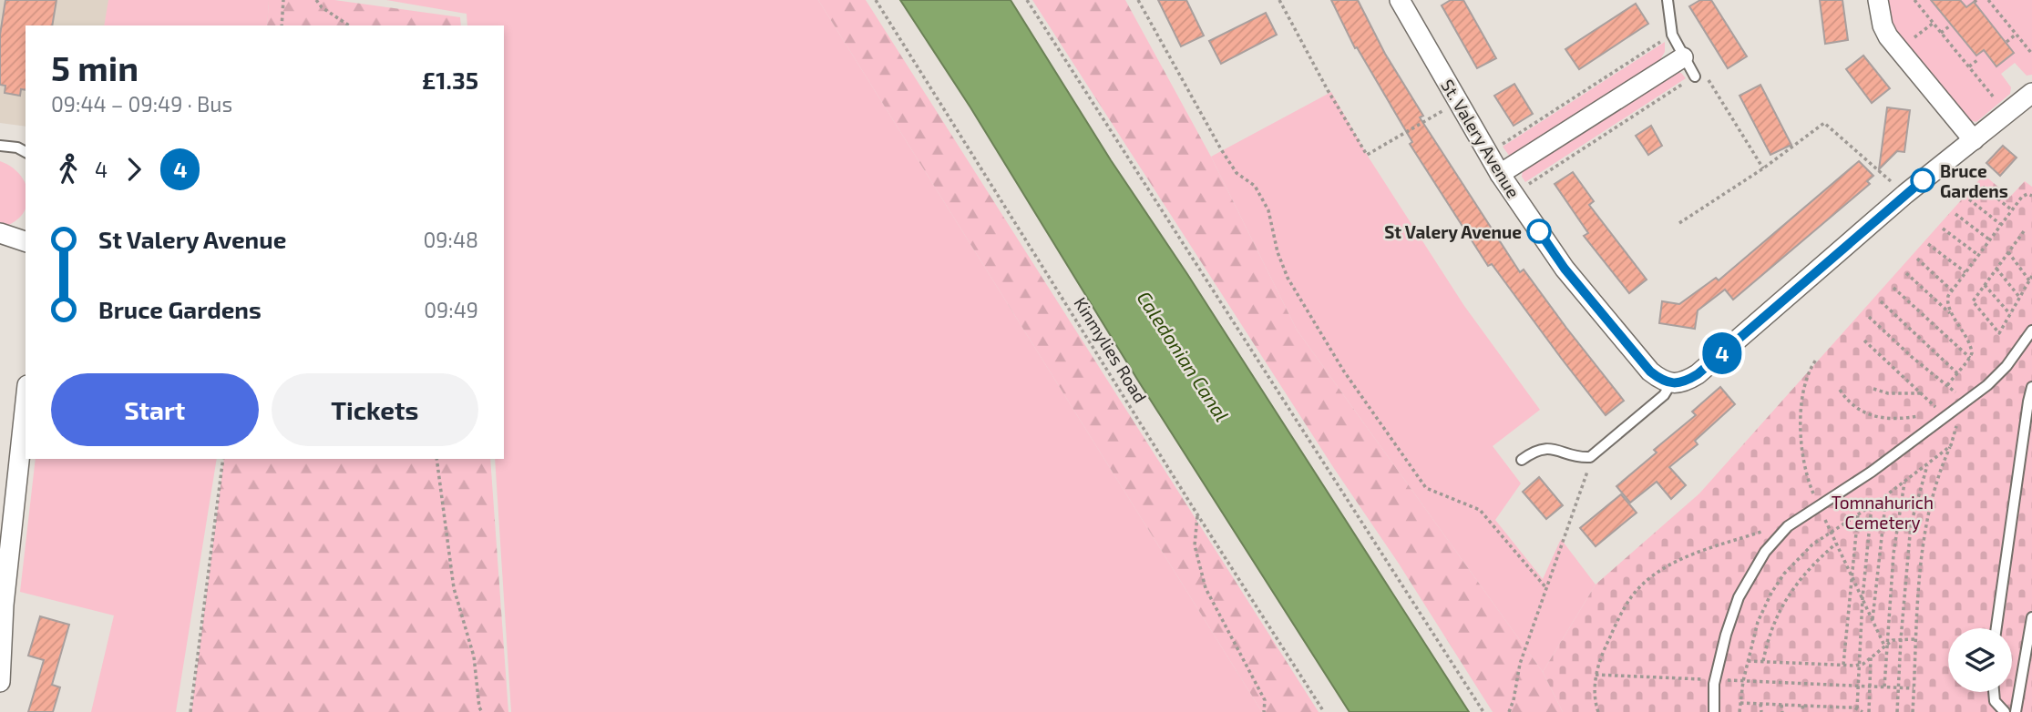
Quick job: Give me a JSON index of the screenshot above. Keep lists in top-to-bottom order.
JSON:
{
  "streets": {
    "street": ["St. Valery Avenue"],
    "path": ["Kinmylies Road"]
  },
  "water": ["Caledonian Canal"],
  "parks": ["Tomnahurich Cemetery"],
  "places": ["Bruce Gardens", "St Valery Avenue"],
  "lines": ["bus line 4"],
  "page": {
    "on_map": "4",
    "heading": ["5 min", "09:44 – 09:49 · Bus", "£1.35"],
    "legs": ["4", "4"],
    "list": [
      {
        "name": "St Valery Avenue",
        "value": "09:48"
      },
      {
        "name": "Bruce Gardens",
        "value": "09:49"
      }
    ],
    "buttons": ["Start", "Tickets"]
  }
}
